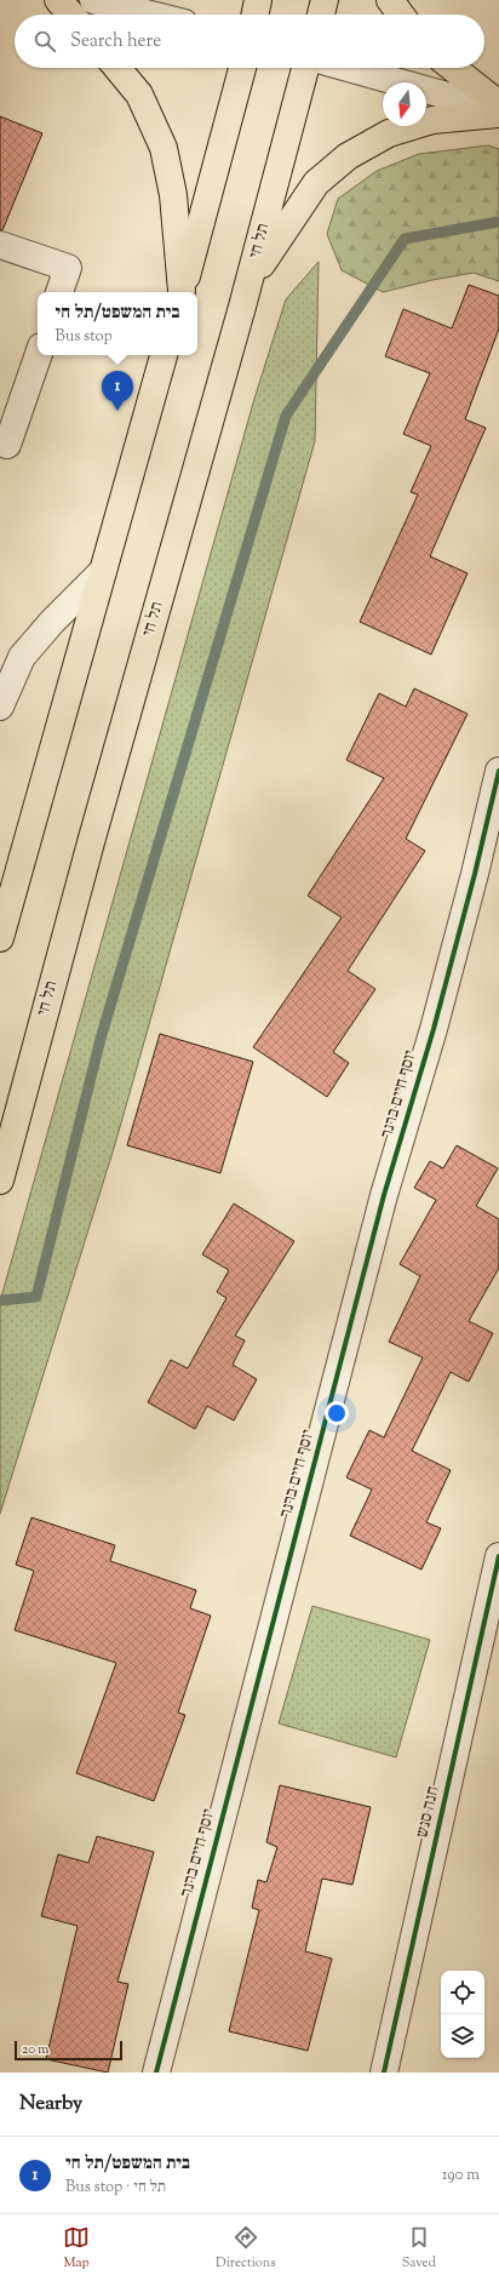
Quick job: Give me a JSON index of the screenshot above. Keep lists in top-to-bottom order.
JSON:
{
  "streets": {
    "highway": ["תל חי"],
    "street": ["יוסף חיים ברנר", "חנה סנש"]
  },
  "scale_bar": "20 m",
  "north": "bottom",
  "page": {
    "search": "Search here",
    "popup": ["בית המשפט/תל חי", "Bus stop"],
    "pins": "1",
    "scale": "20 m",
    "heading": "Nearby",
    "list": [
      {
        "mark": "1",
        "name": "בית המשפט/תל חי",
        "note": "Bus stop · תל חי",
        "value": "190 m"
      }
    ],
    "nav": ["Map", "Directions", "Saved"]
  }
}
